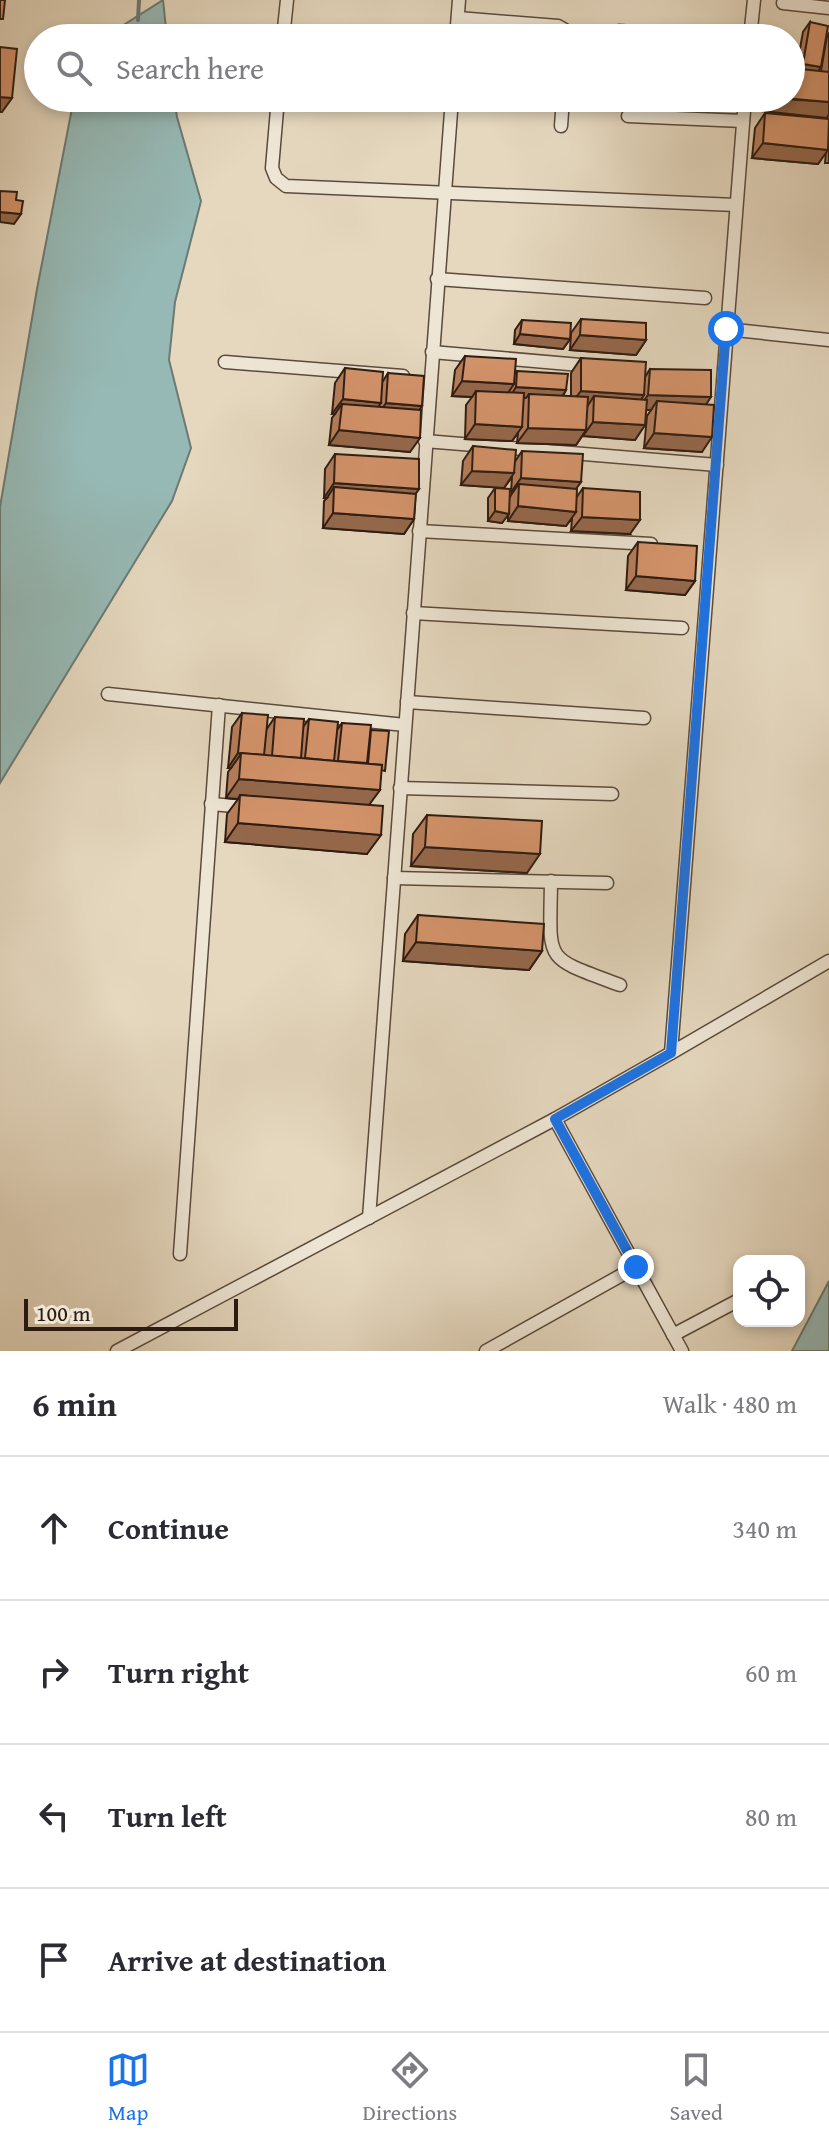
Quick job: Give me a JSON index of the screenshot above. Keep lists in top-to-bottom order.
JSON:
{
  "scale_bar": "100 m",
  "page": {
    "search": "Search here",
    "scale": "100 m",
    "heading": ["6 min", "Walk · 480 m"],
    "list": [
      ["Continue", "340 m"],
      ["Turn right", "60 m"],
      ["Turn left", "80 m"],
      "Arrive at destination"
    ],
    "nav": ["Map", "Directions", "Saved"]
  }
}
